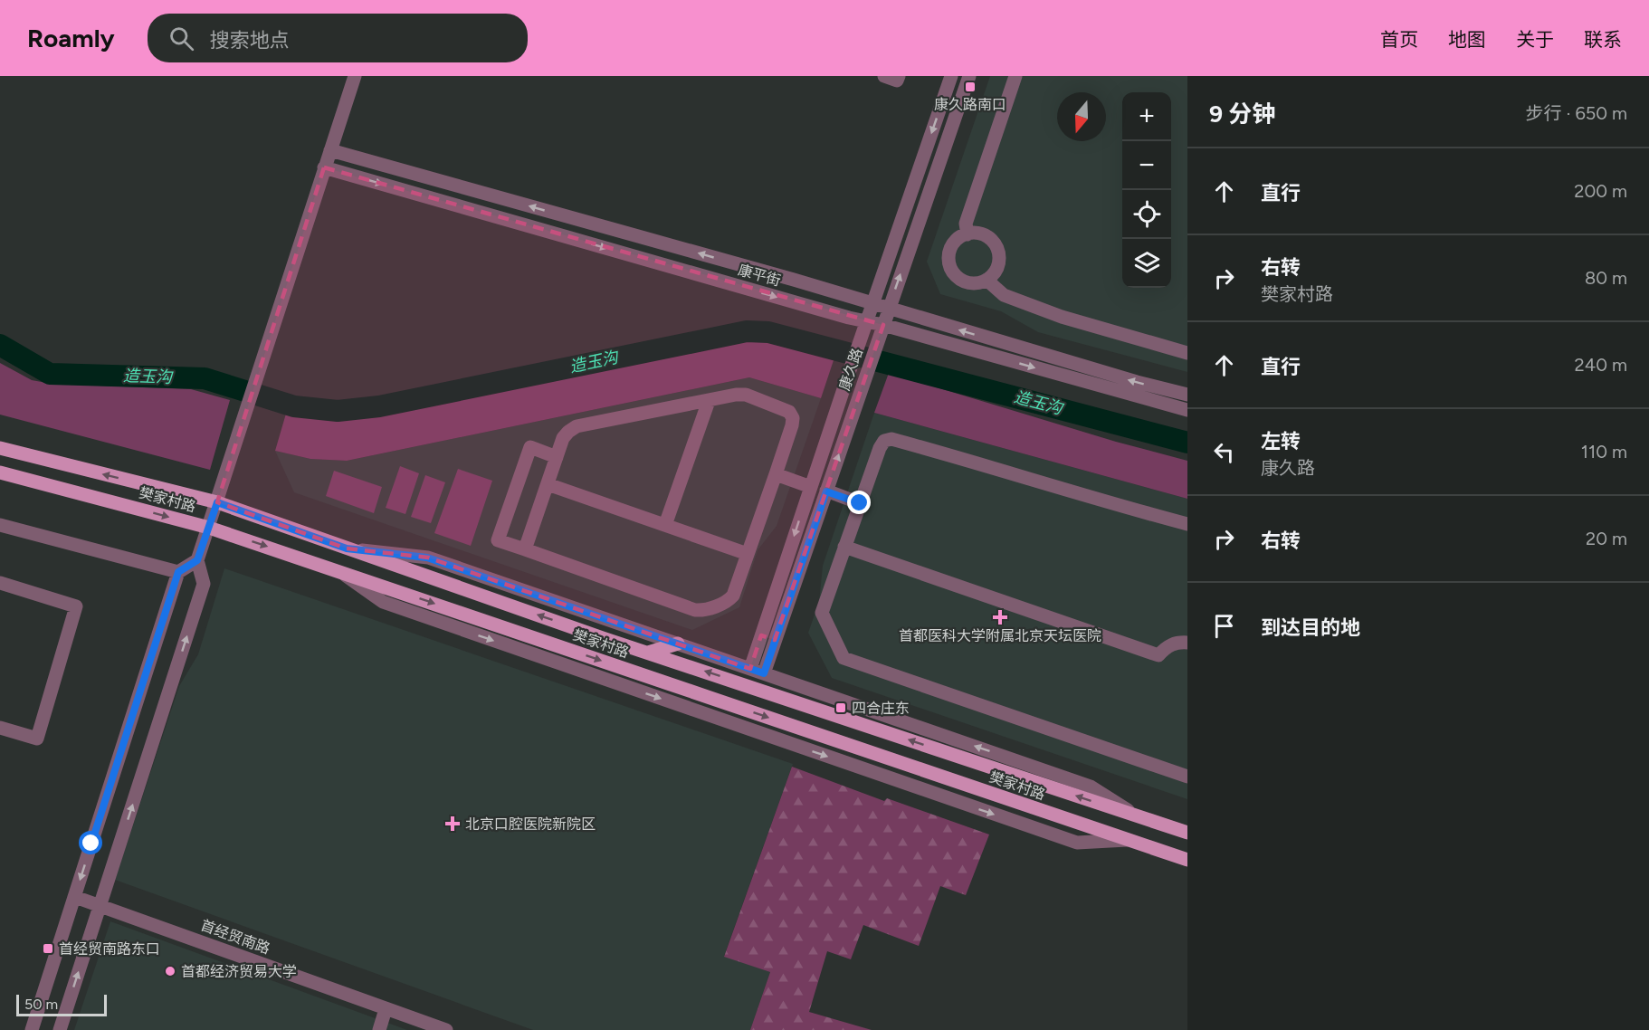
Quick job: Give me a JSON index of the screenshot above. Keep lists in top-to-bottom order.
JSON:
{
  "streets": {
    "main road": ["樊家村路"],
    "street": ["康平街", "康久路", "首经贸南路"]
  },
  "crossings": [
    ["康平街", "康久路"]
  ],
  "water": ["造玉沟"],
  "places": {
    "transit": ["康久路南口", "四合庄东", "首经贸南路东口"],
    "health": ["首都医科大学附属北京天坛医院", "北京口腔医院新院区"],
    "other": ["首都经济贸易大学"]
  },
  "scale_bar": "50 m",
  "north": "bottom",
  "page": {
    "header": "Roamly",
    "search": "搜索地点",
    "nav": [
      "首页",
      "地图",
      "关于",
      "联系"
    ],
    "heading": ["9 分钟", "步行 · 650 m"],
    "map_buttons": ["+", "−"],
    "list": [
      ["直行", "200 m"],
      ["右转", "樊家村路", "80 m"],
      ["直行", "240 m"],
      ["左转", "康久路", "110 m"],
      ["右转", "20 m"],
      "到达目的地"
    ],
    "scale": "50 m"
  }
}
